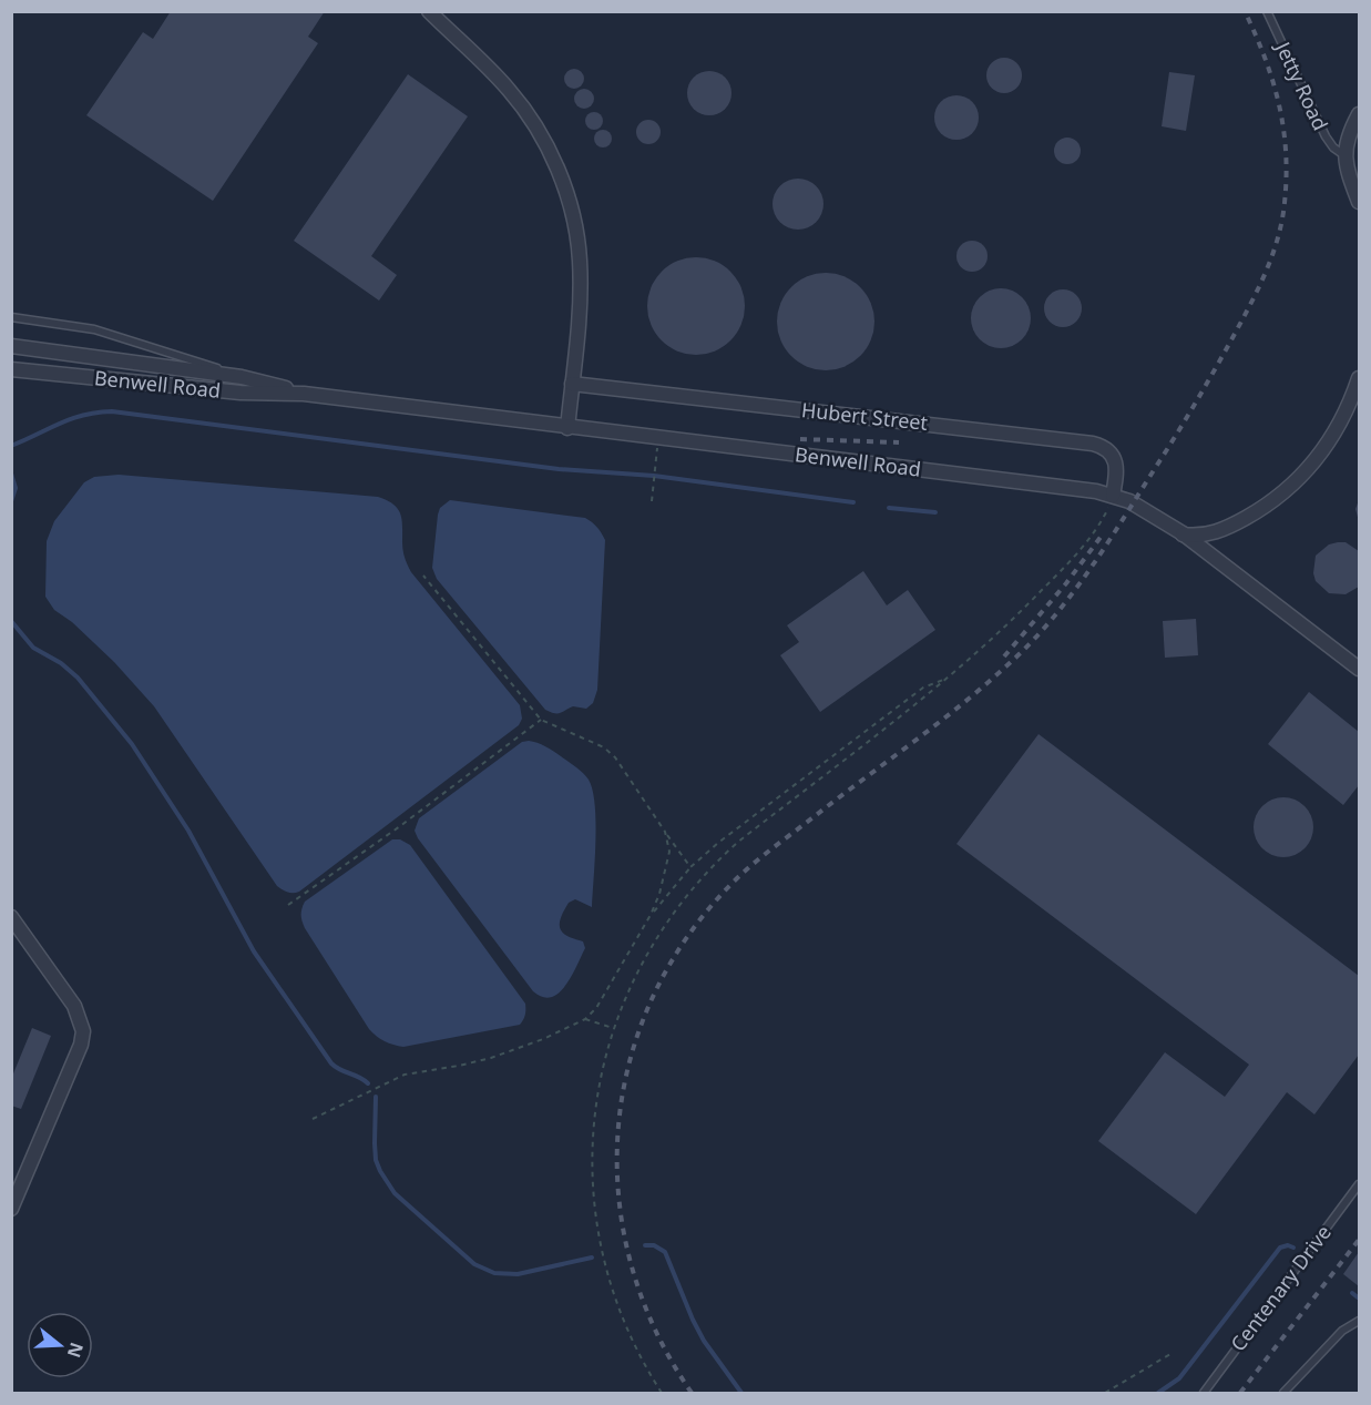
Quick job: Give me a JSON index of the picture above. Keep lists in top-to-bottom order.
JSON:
{
  "streets": {
    "street": ["Benwell Road", "Hubert Street"],
    "lane": ["Jetty Road", "Centenary Drive"]
  },
  "crossings": [
    ["Benwell Road", "Hubert Street"]
  ],
  "north": "right"
}
